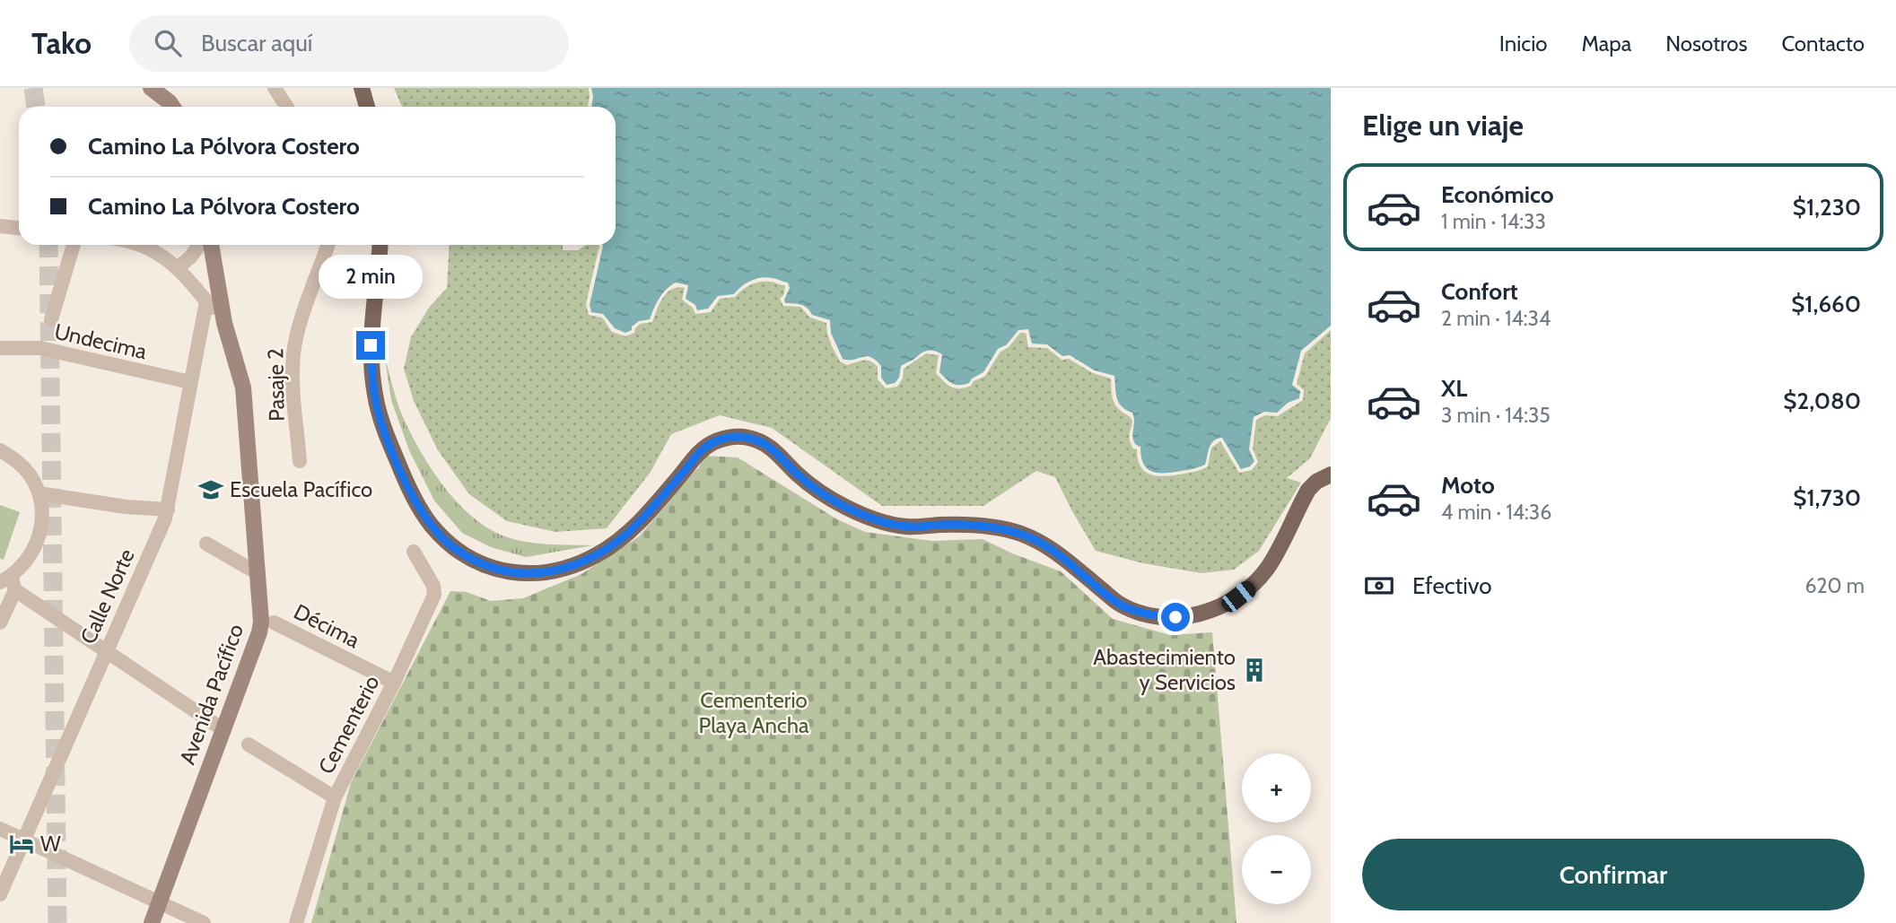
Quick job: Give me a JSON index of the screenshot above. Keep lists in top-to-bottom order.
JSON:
{
  "streets": {
    "street": [
      "Undecima",
      "Pasaje 2",
      "Calle Norte",
      "Décima",
      "Avenida Pacífico",
      "Cementerio"
    ]
  },
  "crossings": [
    ["Undecima", "Calle Norte"],
    ["Décima", "Cementerio"]
  ],
  "parks": ["Cementerio Playa Ancha"],
  "places": {
    "school or university": ["Escuela Pacífico"],
    "building": ["Abastecimiento y Servicios"],
    "hotel": ["W"]
  },
  "page": {
    "header": "Tako",
    "search": "Buscar aquí",
    "nav": [
      "Inicio",
      "Mapa",
      "Nosotros",
      "Contacto"
    ],
    "heading": "Elige un viaje",
    "banner": ["Camino La Pólvora Costero", "Camino La Pólvora Costero"],
    "list": [
      {
        "name": "Económico",
        "note": "1 min · 14:33",
        "value": "$1,230"
      },
      {
        "name": "Confort",
        "note": "2 min · 14:34",
        "value": "$1,660"
      },
      {
        "name": "XL",
        "note": "3 min · 14:35",
        "value": "$2,080"
      },
      {
        "name": "Moto",
        "note": "4 min · 14:36",
        "value": "$1,730"
      }
    ],
    "bubble": "2 min",
    "pay": ["Efectivo", "620 m"],
    "map_buttons": ["+", "−"],
    "buttons": "Confirmar"
  }
}
